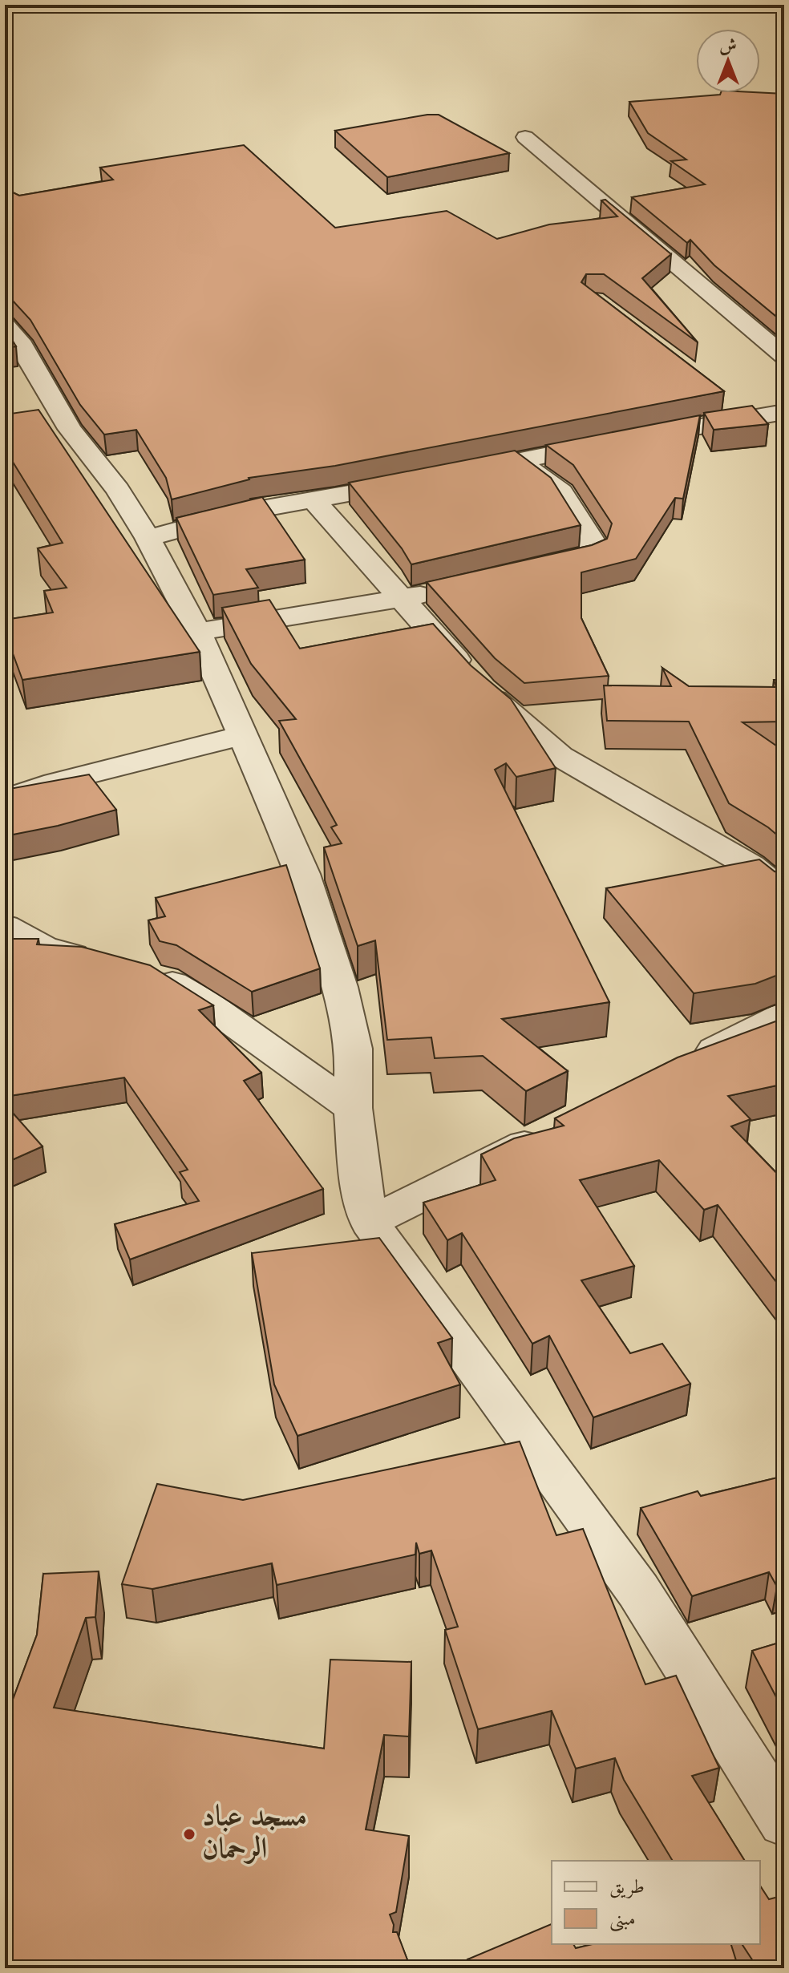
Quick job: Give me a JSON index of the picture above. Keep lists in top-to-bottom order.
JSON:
{
  "places": ["مسجد عباد الرحمان"],
  "legend": ["طريق", "مبنى"],
  "north": "top"
}
